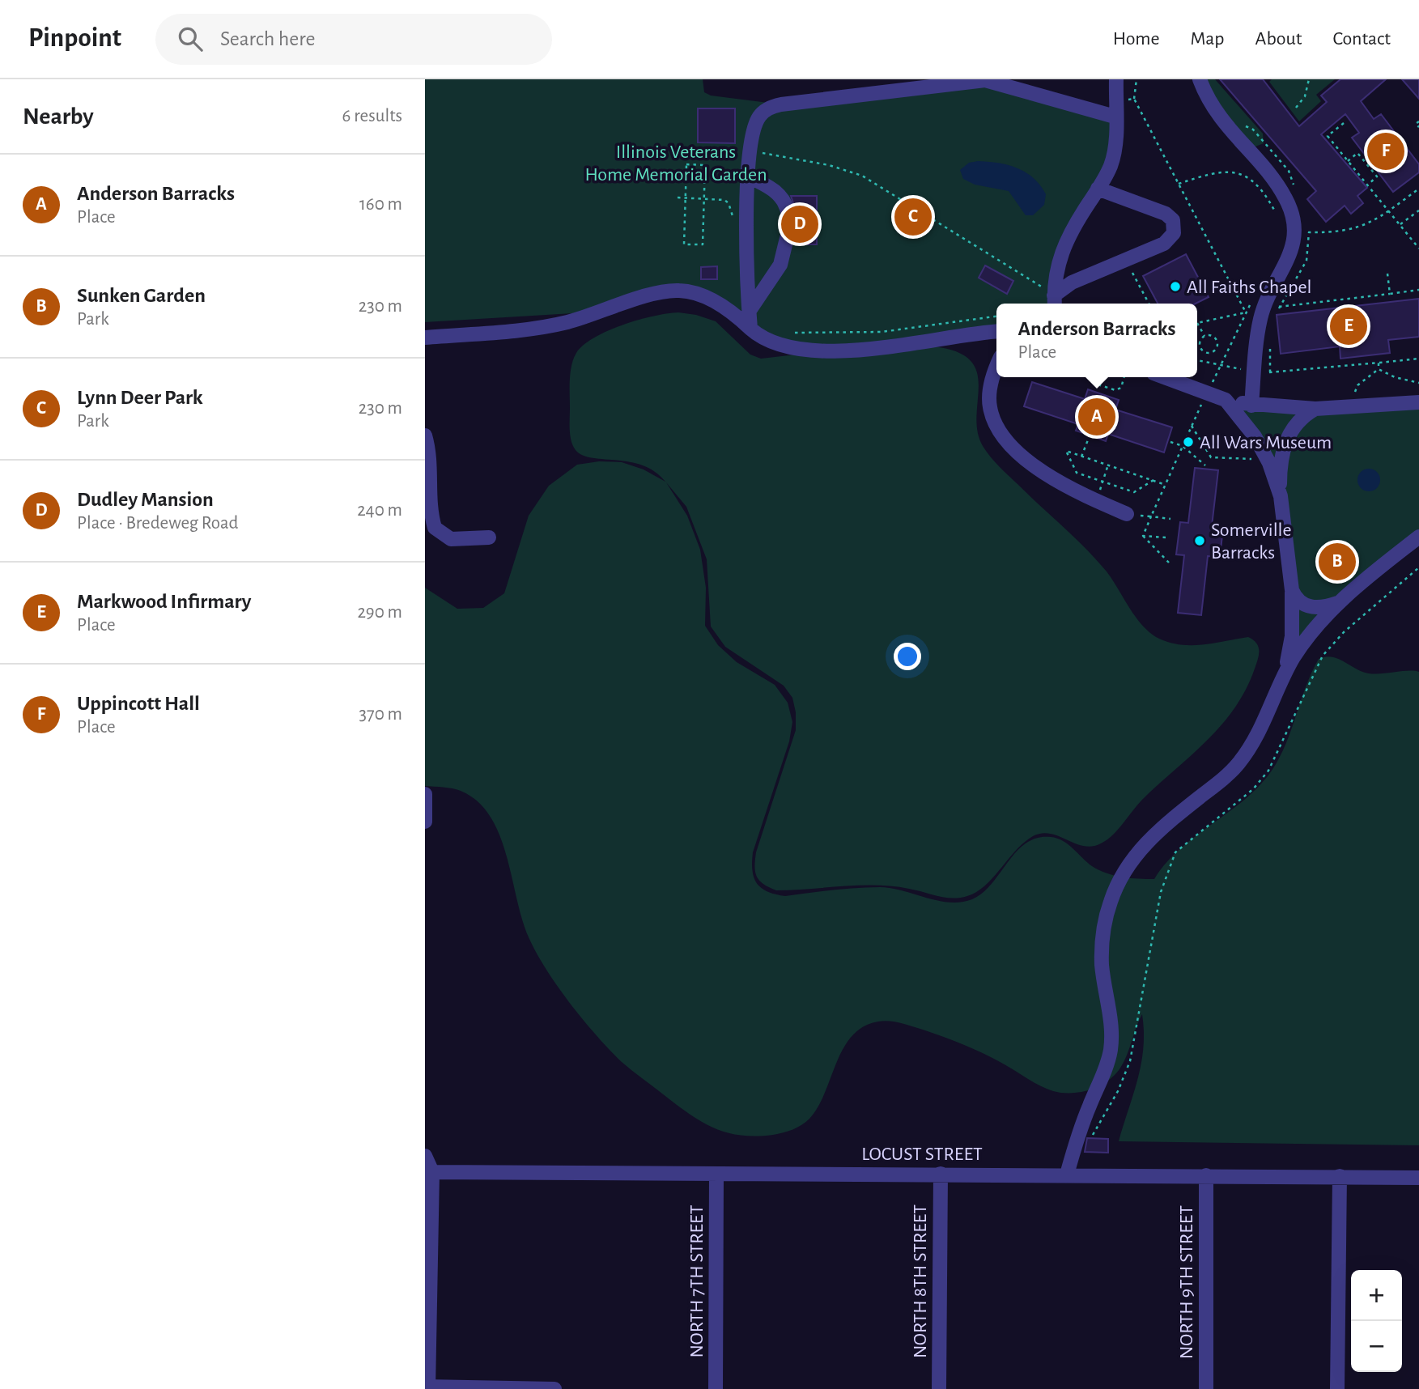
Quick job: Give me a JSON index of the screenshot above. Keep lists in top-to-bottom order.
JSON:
{
  "streets": {
    "street": [
      "LOCUST STREET",
      "NORTH 7TH STREET",
      "NORTH 8TH STREET",
      "NORTH 9TH STREET"
    ]
  },
  "crossings": [
    ["LOCUST STREET", "NORTH 7TH STREET"],
    ["LOCUST STREET", "NORTH 8TH STREET"],
    ["LOCUST STREET", "NORTH 9TH STREET"]
  ],
  "parks": ["Illinois Veterans Home Memorial Garden"],
  "places": ["All Faiths Chapel", "All Wars Museum", "Somerville Barracks"],
  "page": {
    "header": "Pinpoint",
    "search": "Search here",
    "nav": [
      "Home",
      "Map",
      "About",
      "Contact"
    ],
    "heading": ["Nearby", "6 results"],
    "pins": [
      "F",
      "C",
      "D",
      "E",
      "A",
      "B"
    ],
    "list": [
      {
        "mark": "A",
        "name": "Anderson Barracks",
        "note": "Place",
        "value": "160 m"
      },
      {
        "mark": "B",
        "name": "Sunken Garden",
        "note": "Park",
        "value": "230 m"
      },
      {
        "mark": "C",
        "name": "Lynn Deer Park",
        "note": "Park",
        "value": "230 m"
      },
      {
        "mark": "D",
        "name": "Dudley Mansion",
        "note": "Place · Bredeweg Road",
        "value": "240 m"
      },
      {
        "mark": "E",
        "name": "Markwood Infirmary",
        "note": "Place",
        "value": "290 m"
      },
      {
        "mark": "F",
        "name": "Uppincott Hall",
        "note": "Place",
        "value": "370 m"
      }
    ],
    "popup": ["Anderson Barracks", "Place"],
    "map_buttons": ["+", "−"]
  }
}
